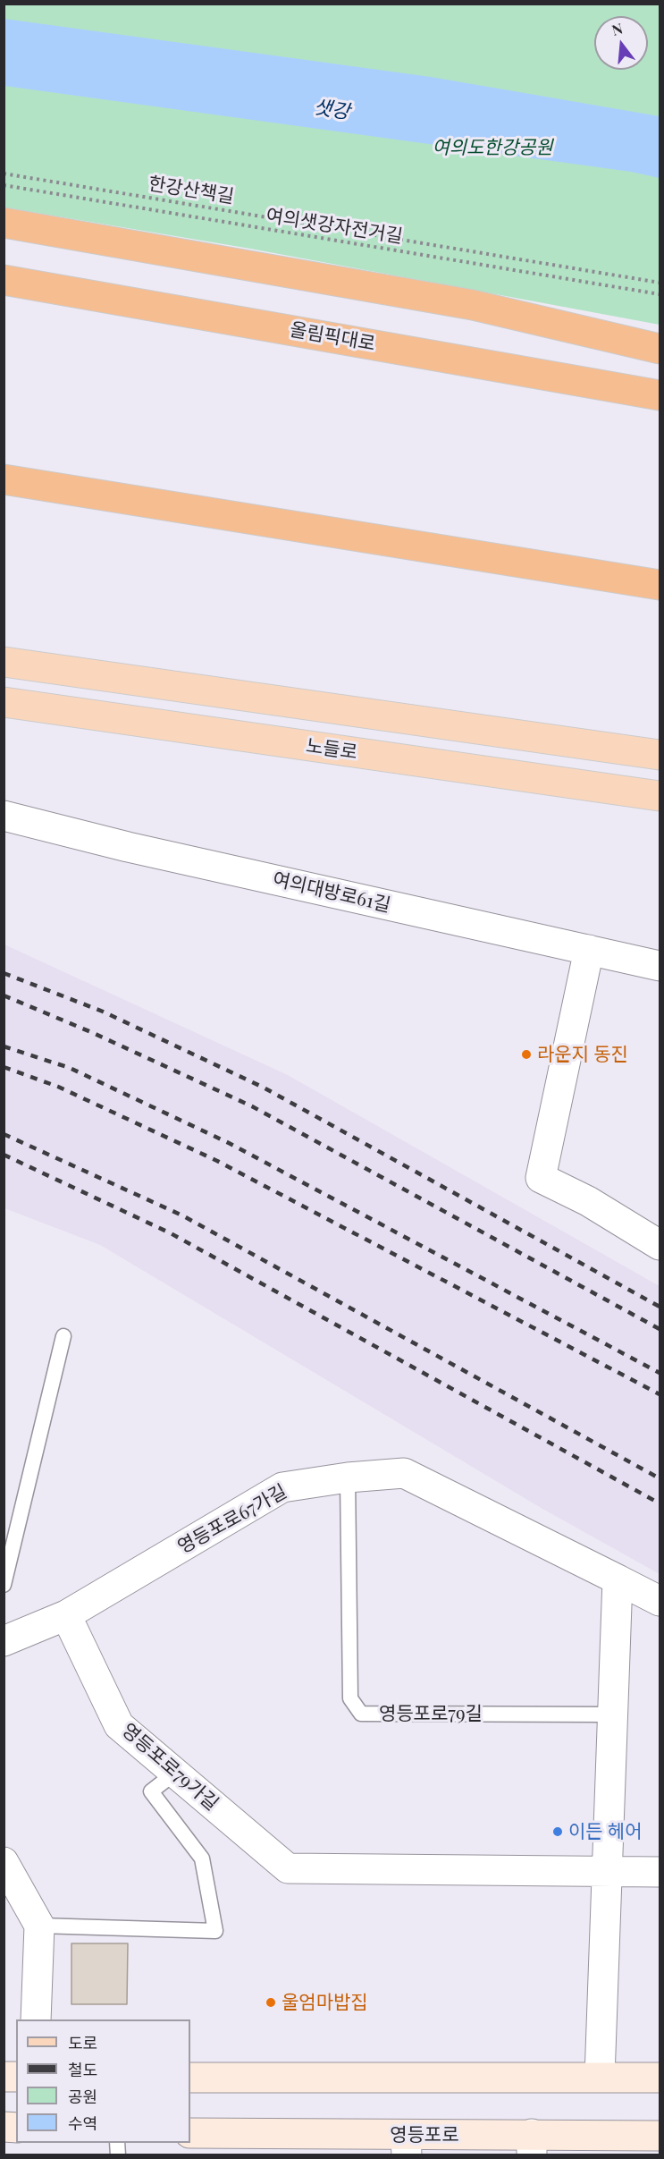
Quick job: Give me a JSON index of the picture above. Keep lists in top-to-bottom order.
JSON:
{
  "streets": {
    "highway": ["올림픽대로"],
    "main road": ["노들로", "영등포로"],
    "street": ["여의대방로61길", "영등포로67가길", "영등포로79가길"],
    "lane": ["영등포로79길"],
    "path": ["한강산책길", "여의샛강자전거길"]
  },
  "crossings": [
    ["영등포로67가길", "영등포로79길"],
    ["영등포로67가길", "영등포로79가길"]
  ],
  "water": ["샛강"],
  "parks": ["여의도한강공원"],
  "places": ["라운지 동진", "이든 헤어", "울엄마밥집"],
  "legend": [
    "도로",
    "철도",
    "공원",
    "수역"
  ],
  "north": "top"
}
